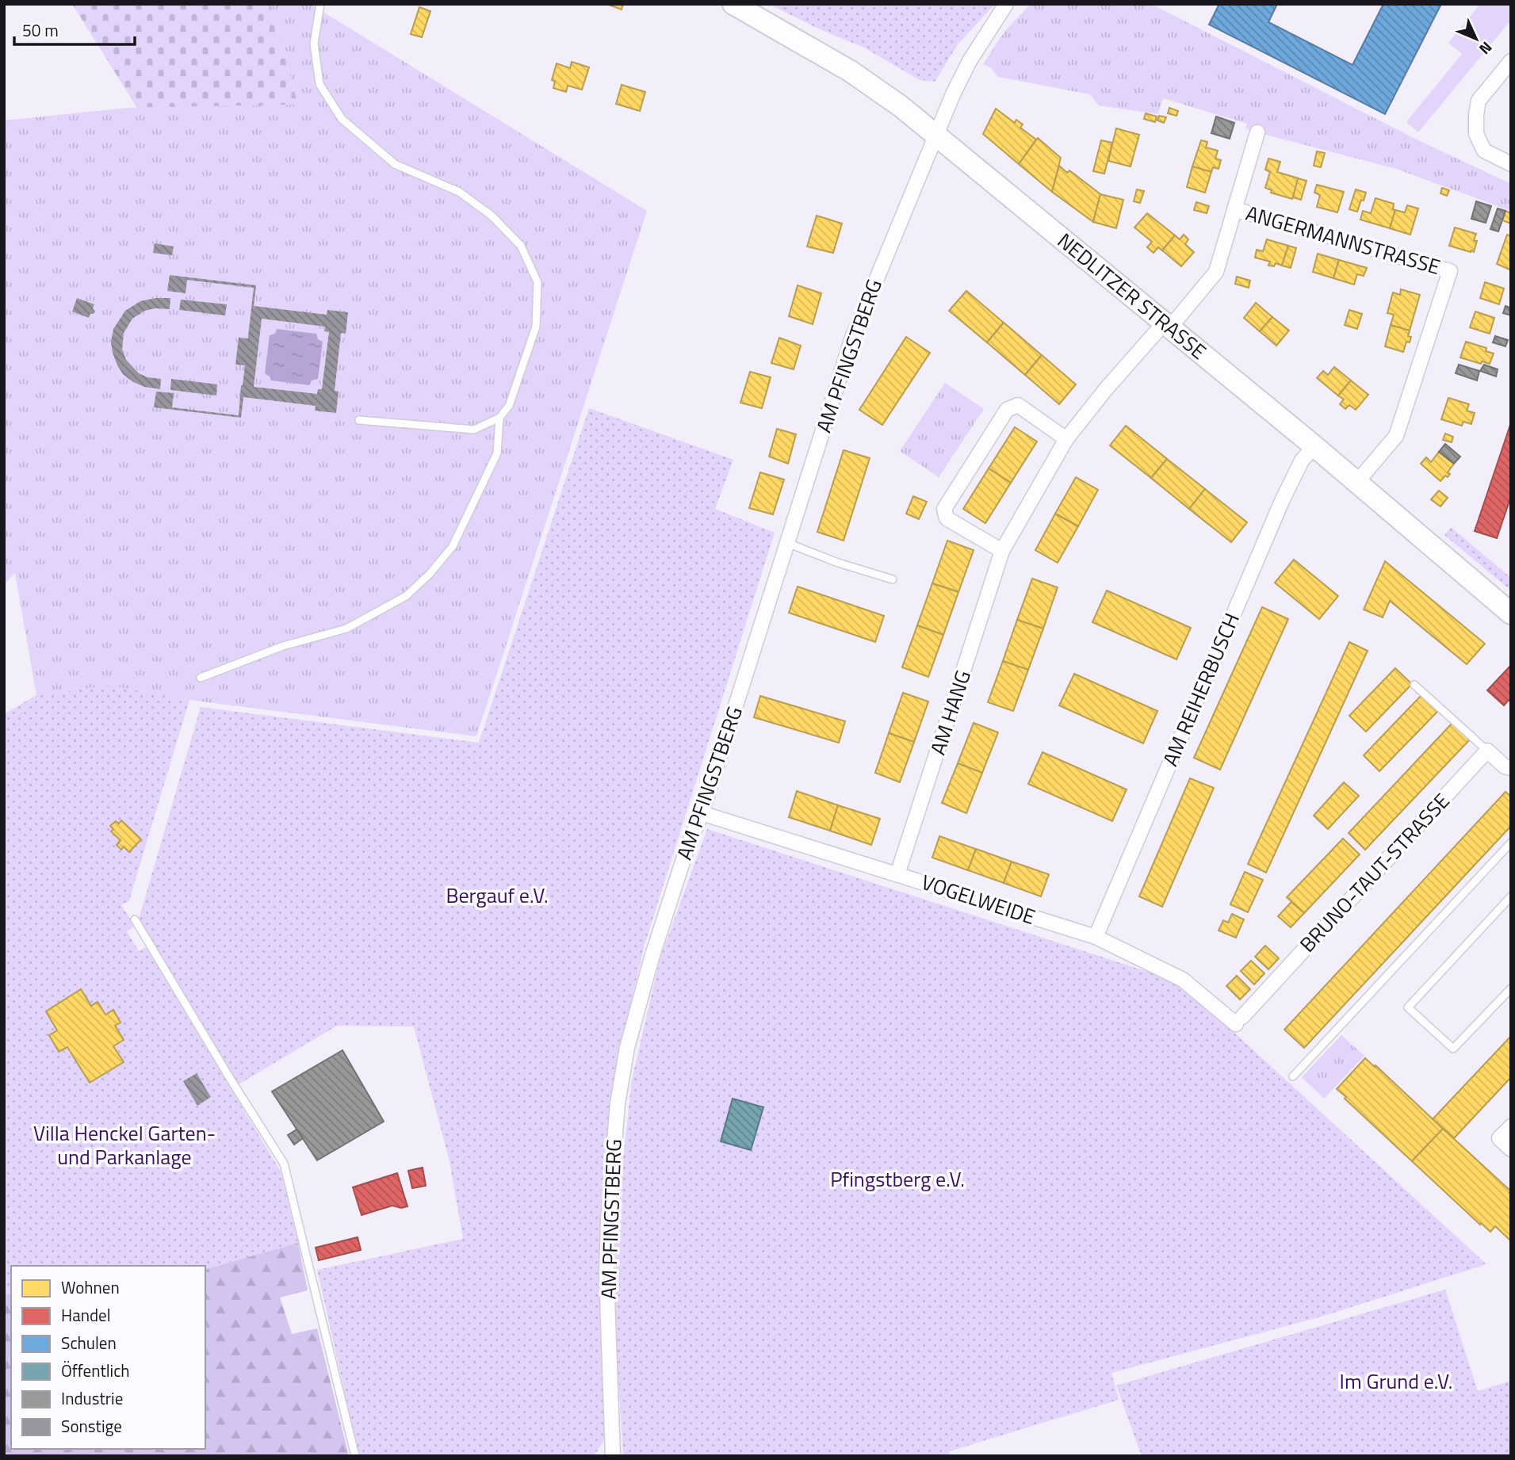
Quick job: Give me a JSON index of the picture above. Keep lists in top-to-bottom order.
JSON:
{
  "streets": {
    "main road": ["NEDLITZER STRASSE"],
    "street": [
      "ANGERMANNSTRASSE",
      "AM PFINGSTBERG",
      "AM REIHERBUSCH",
      "AM HANG",
      "BRUNO-TAUT-STRASSE",
      "VOGELWEIDE"
    ]
  },
  "crossings": [
    ["ANGERMANNSTRASSE", "NEDLITZER STRASSE"],
    ["ANGERMANNSTRASSE", "AM HANG"],
    ["NEDLITZER STRASSE", "AM PFINGSTBERG"],
    ["NEDLITZER STRASSE", "AM REIHERBUSCH"],
    ["NEDLITZER STRASSE", "AM HANG"],
    ["AM PFINGSTBERG", "VOGELWEIDE"],
    ["AM REIHERBUSCH", "VOGELWEIDE"],
    ["AM HANG", "VOGELWEIDE"],
    ["BRUNO-TAUT-STRASSE", "VOGELWEIDE"]
  ],
  "parks": [
    "Bergauf e.V.",
    "Villa Henckel Garten- und Parkanlage",
    "Pfingstberg e.V.",
    "Im Grund e.V."
  ],
  "legend": [
    "Wohnen",
    "Handel",
    "Schulen",
    "Öffentlich",
    "Industrie",
    "Sonstige"
  ],
  "scale_bar": "50 m",
  "north": "bottom right"
}
